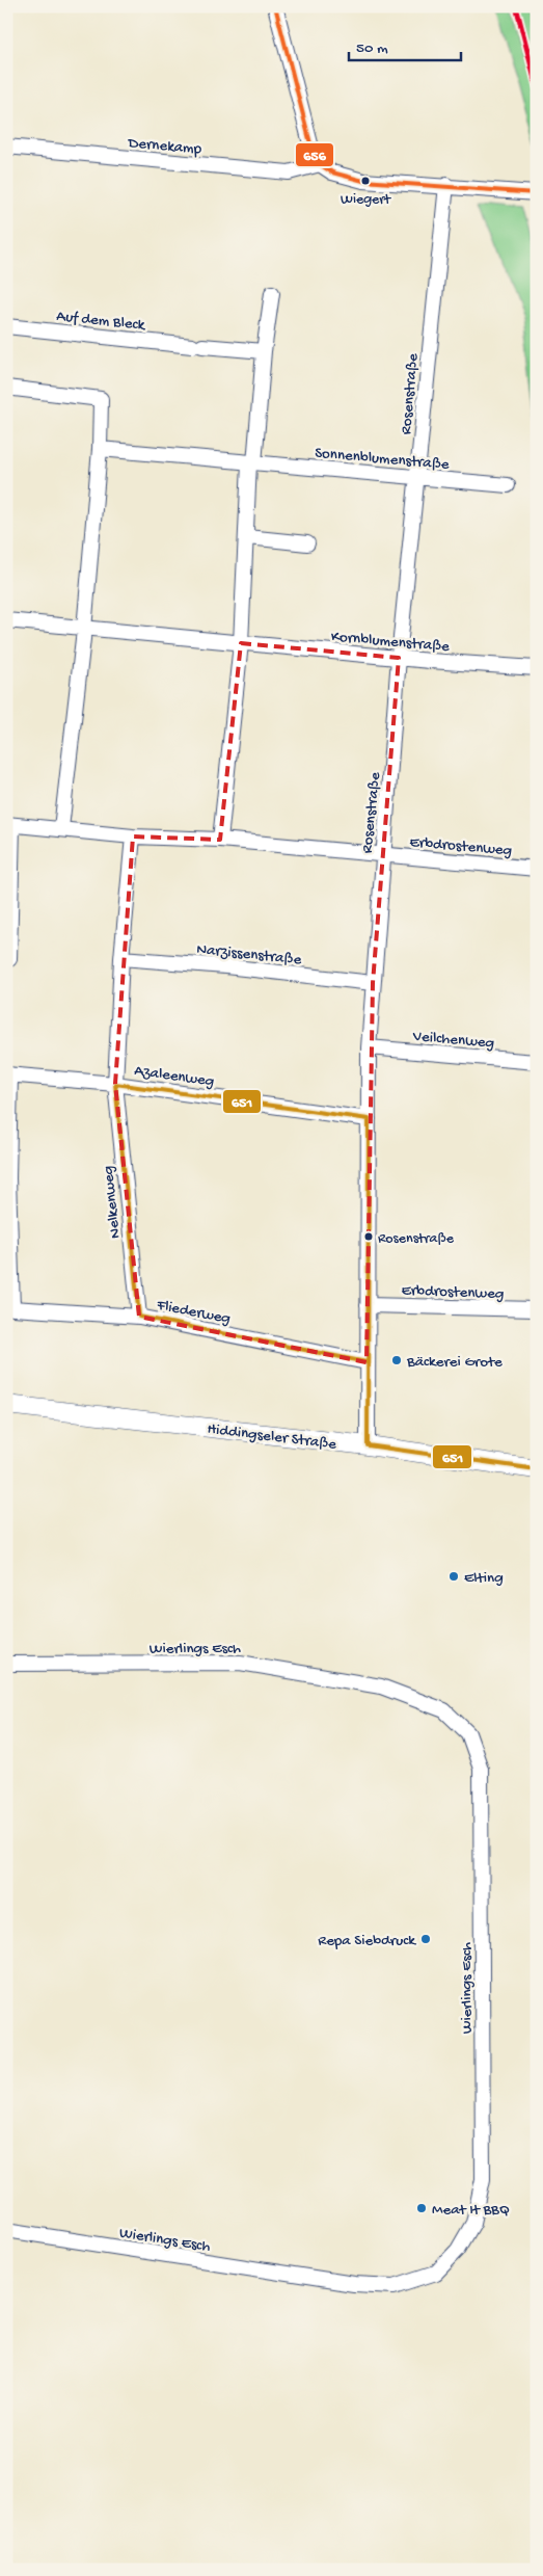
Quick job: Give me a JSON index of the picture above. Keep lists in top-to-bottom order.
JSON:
{
  "streets": {
    "street": [
      "Dernekamp",
      "Auf dem Bleck",
      "Rosenstraße",
      "Sonnenblumenstraße",
      "Kornblumenstraße",
      "Erbdrostenweg",
      "Narzissenstraße",
      "Veilchenweg",
      "Azaleenweg",
      "Nelkenweg",
      "Fliederweg",
      "Hiddingseler Straße",
      "Wierlings Esch"
    ]
  },
  "crossings": [
    ["Rosenstraße", "Sonnenblumenstraße"],
    ["Rosenstraße", "Kornblumenstraße"],
    ["Rosenstraße", "Erbdrostenweg"],
    ["Rosenstraße", "Narzissenstraße"],
    ["Rosenstraße", "Veilchenweg"],
    ["Rosenstraße", "Azaleenweg"],
    ["Rosenstraße", "Fliederweg"],
    ["Rosenstraße", "Hiddingseler Straße"],
    ["Azaleenweg", "Nelkenweg"],
    ["Azaleenweg", "Fliederweg"],
    ["Nelkenweg", "Fliederweg"]
  ],
  "places": [
    "Wiegert",
    "Rosenstraße",
    "Bäckerei Grote",
    "Elting",
    "Repa Siebdruck",
    "Meat It BBQ"
  ],
  "lines": ["transit line 656", "transit line 651"],
  "scale_bar": "50 m"
}
